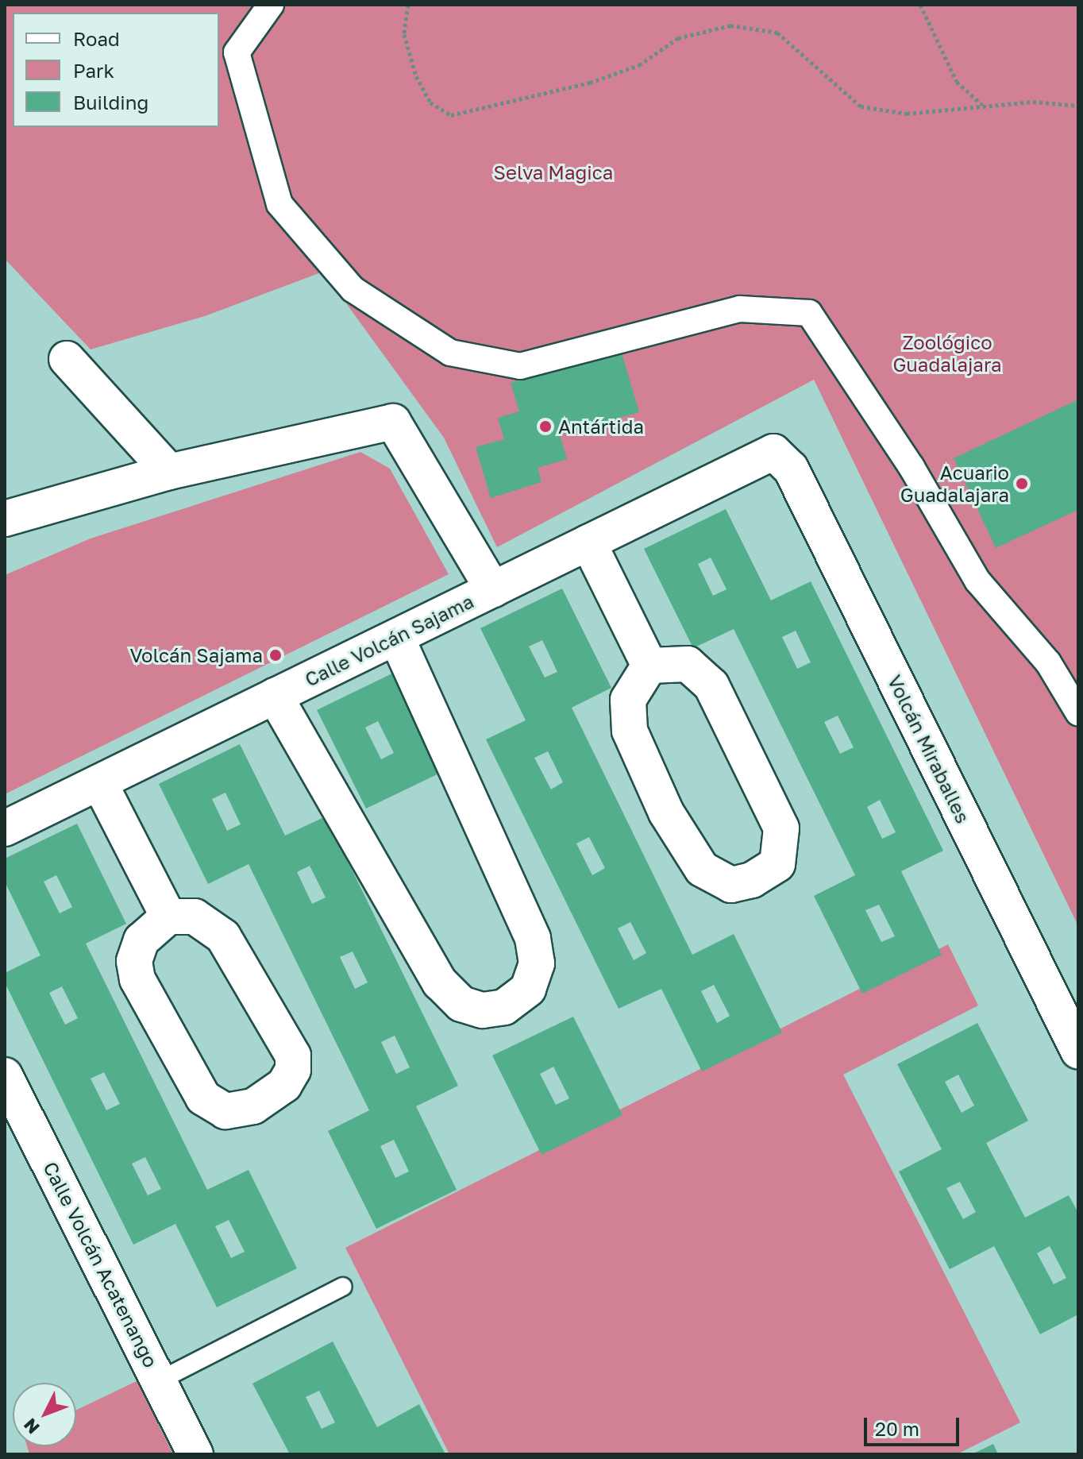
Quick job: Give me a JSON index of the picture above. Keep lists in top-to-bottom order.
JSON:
{
  "streets": {
    "street": ["Calle Volcán Sajama", "Volcán Miraballes", "Calle Volcán Acatenango"]
  },
  "crossings": [
    ["Calle Volcán Sajama", "Volcán Miraballes"]
  ],
  "parks": ["Selva Magica", "Zoológico Guadalajara"],
  "places": ["Antártida", "Acuario Guadalajara", "Volcán Sajama"],
  "legend": ["Road", "Park", "Building"],
  "scale_bar": "20 m",
  "north": "bottom left"
}
